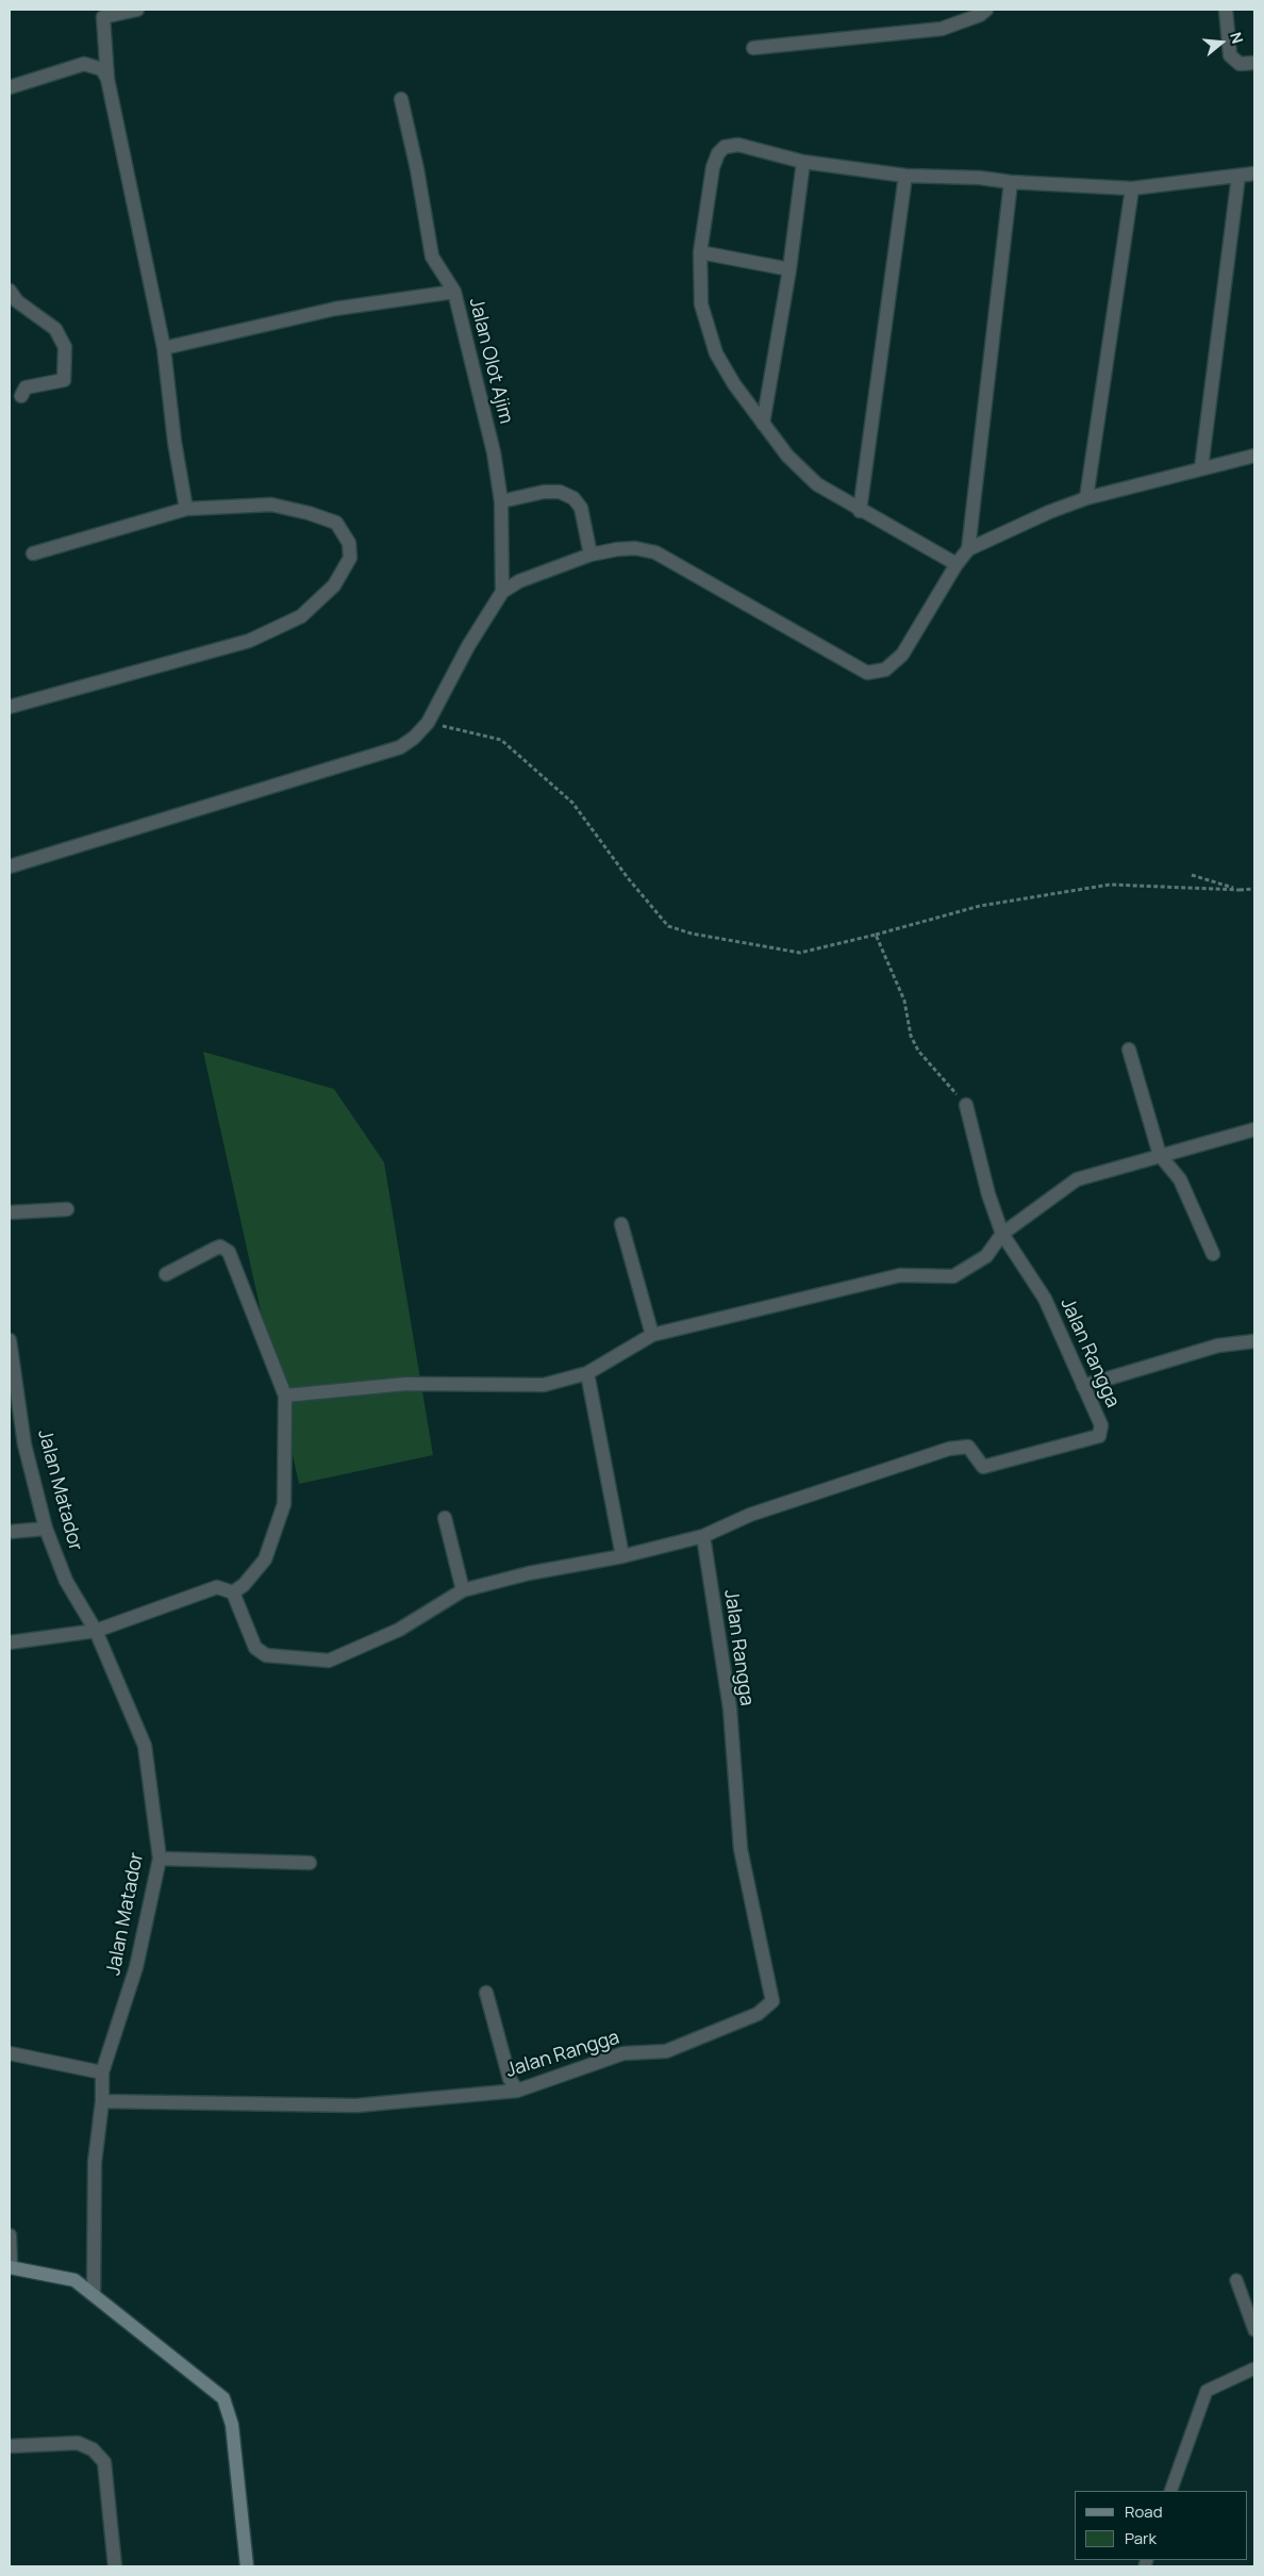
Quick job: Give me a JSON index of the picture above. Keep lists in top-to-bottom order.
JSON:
{
  "streets": {
    "street": ["Jalan Olot Ajim", "Jalan Rangga", "Jalan Matador"]
  },
  "crossings": [
    ["Jalan Rangga", "Jalan Matador"]
  ],
  "legend": ["Road", "Park"],
  "north": "right"
}
